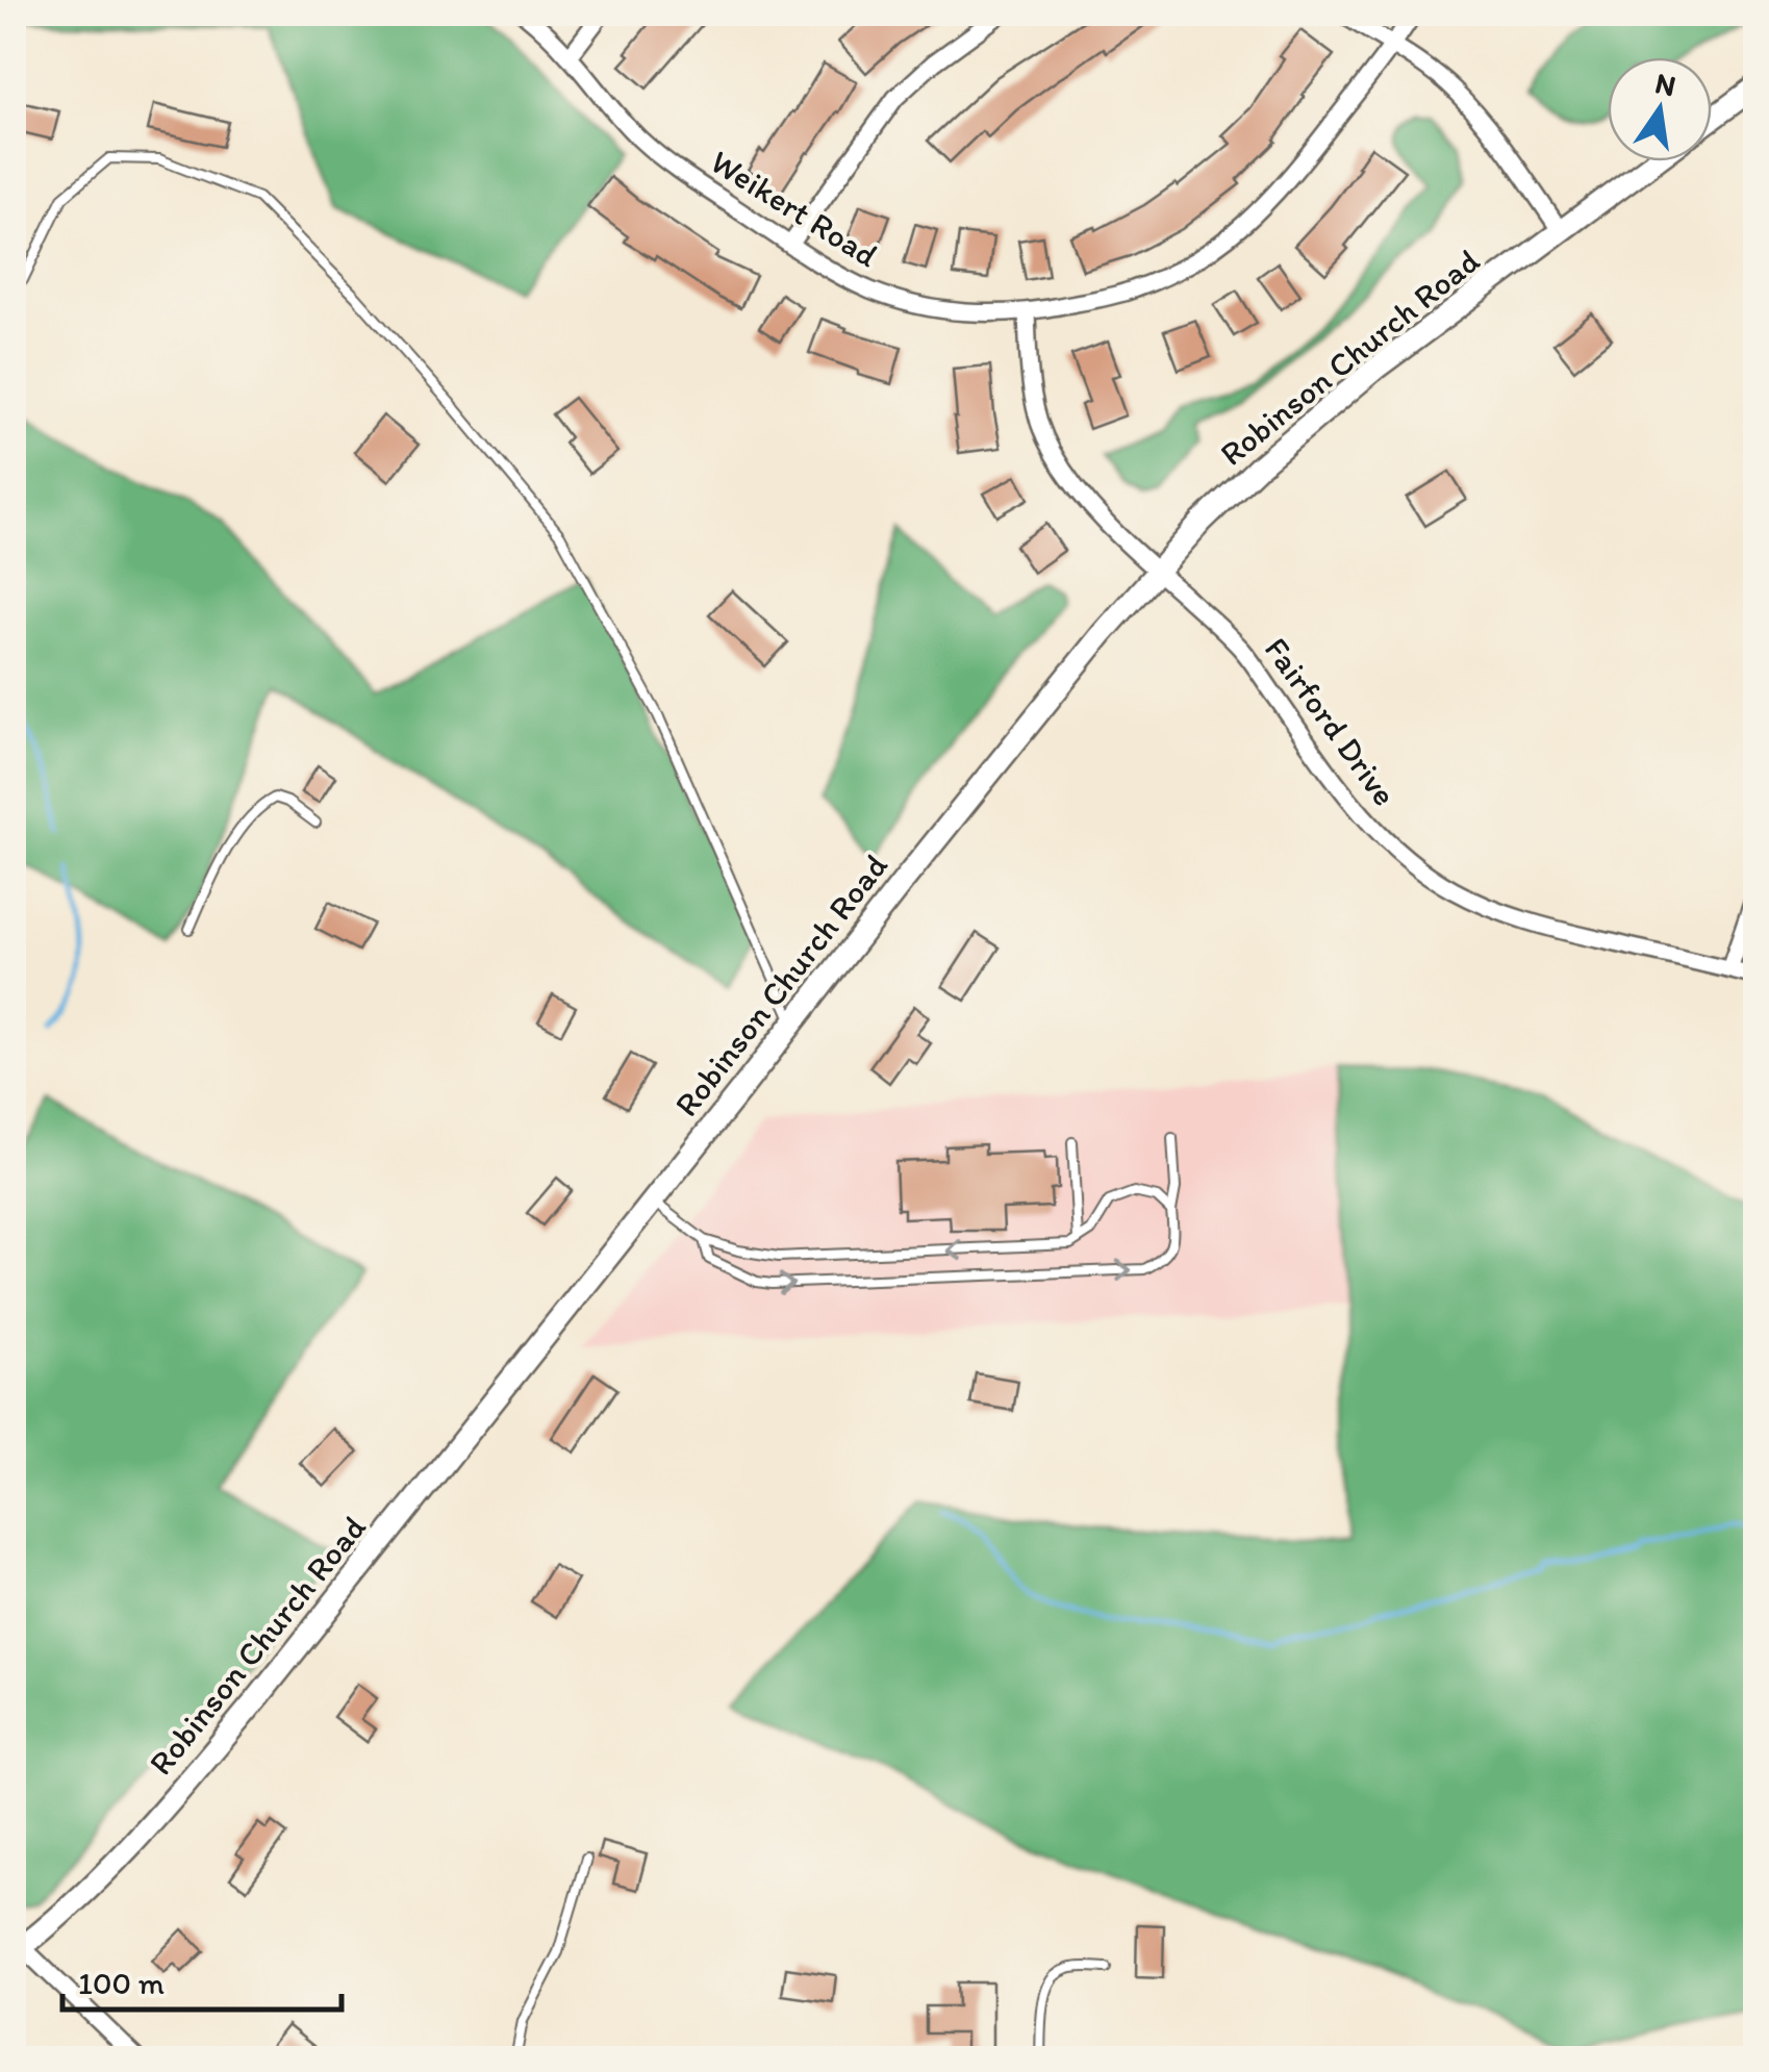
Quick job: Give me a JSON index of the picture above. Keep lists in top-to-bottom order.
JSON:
{
  "streets": {
    "street": ["Weikert Road", "Robinson Church Road", "Fairford Drive"]
  },
  "crossings": [
    ["Weikert Road", "Fairford Drive"],
    ["Robinson Church Road", "Fairford Drive"]
  ],
  "scale_bar": "100 m",
  "north": "top"
}
